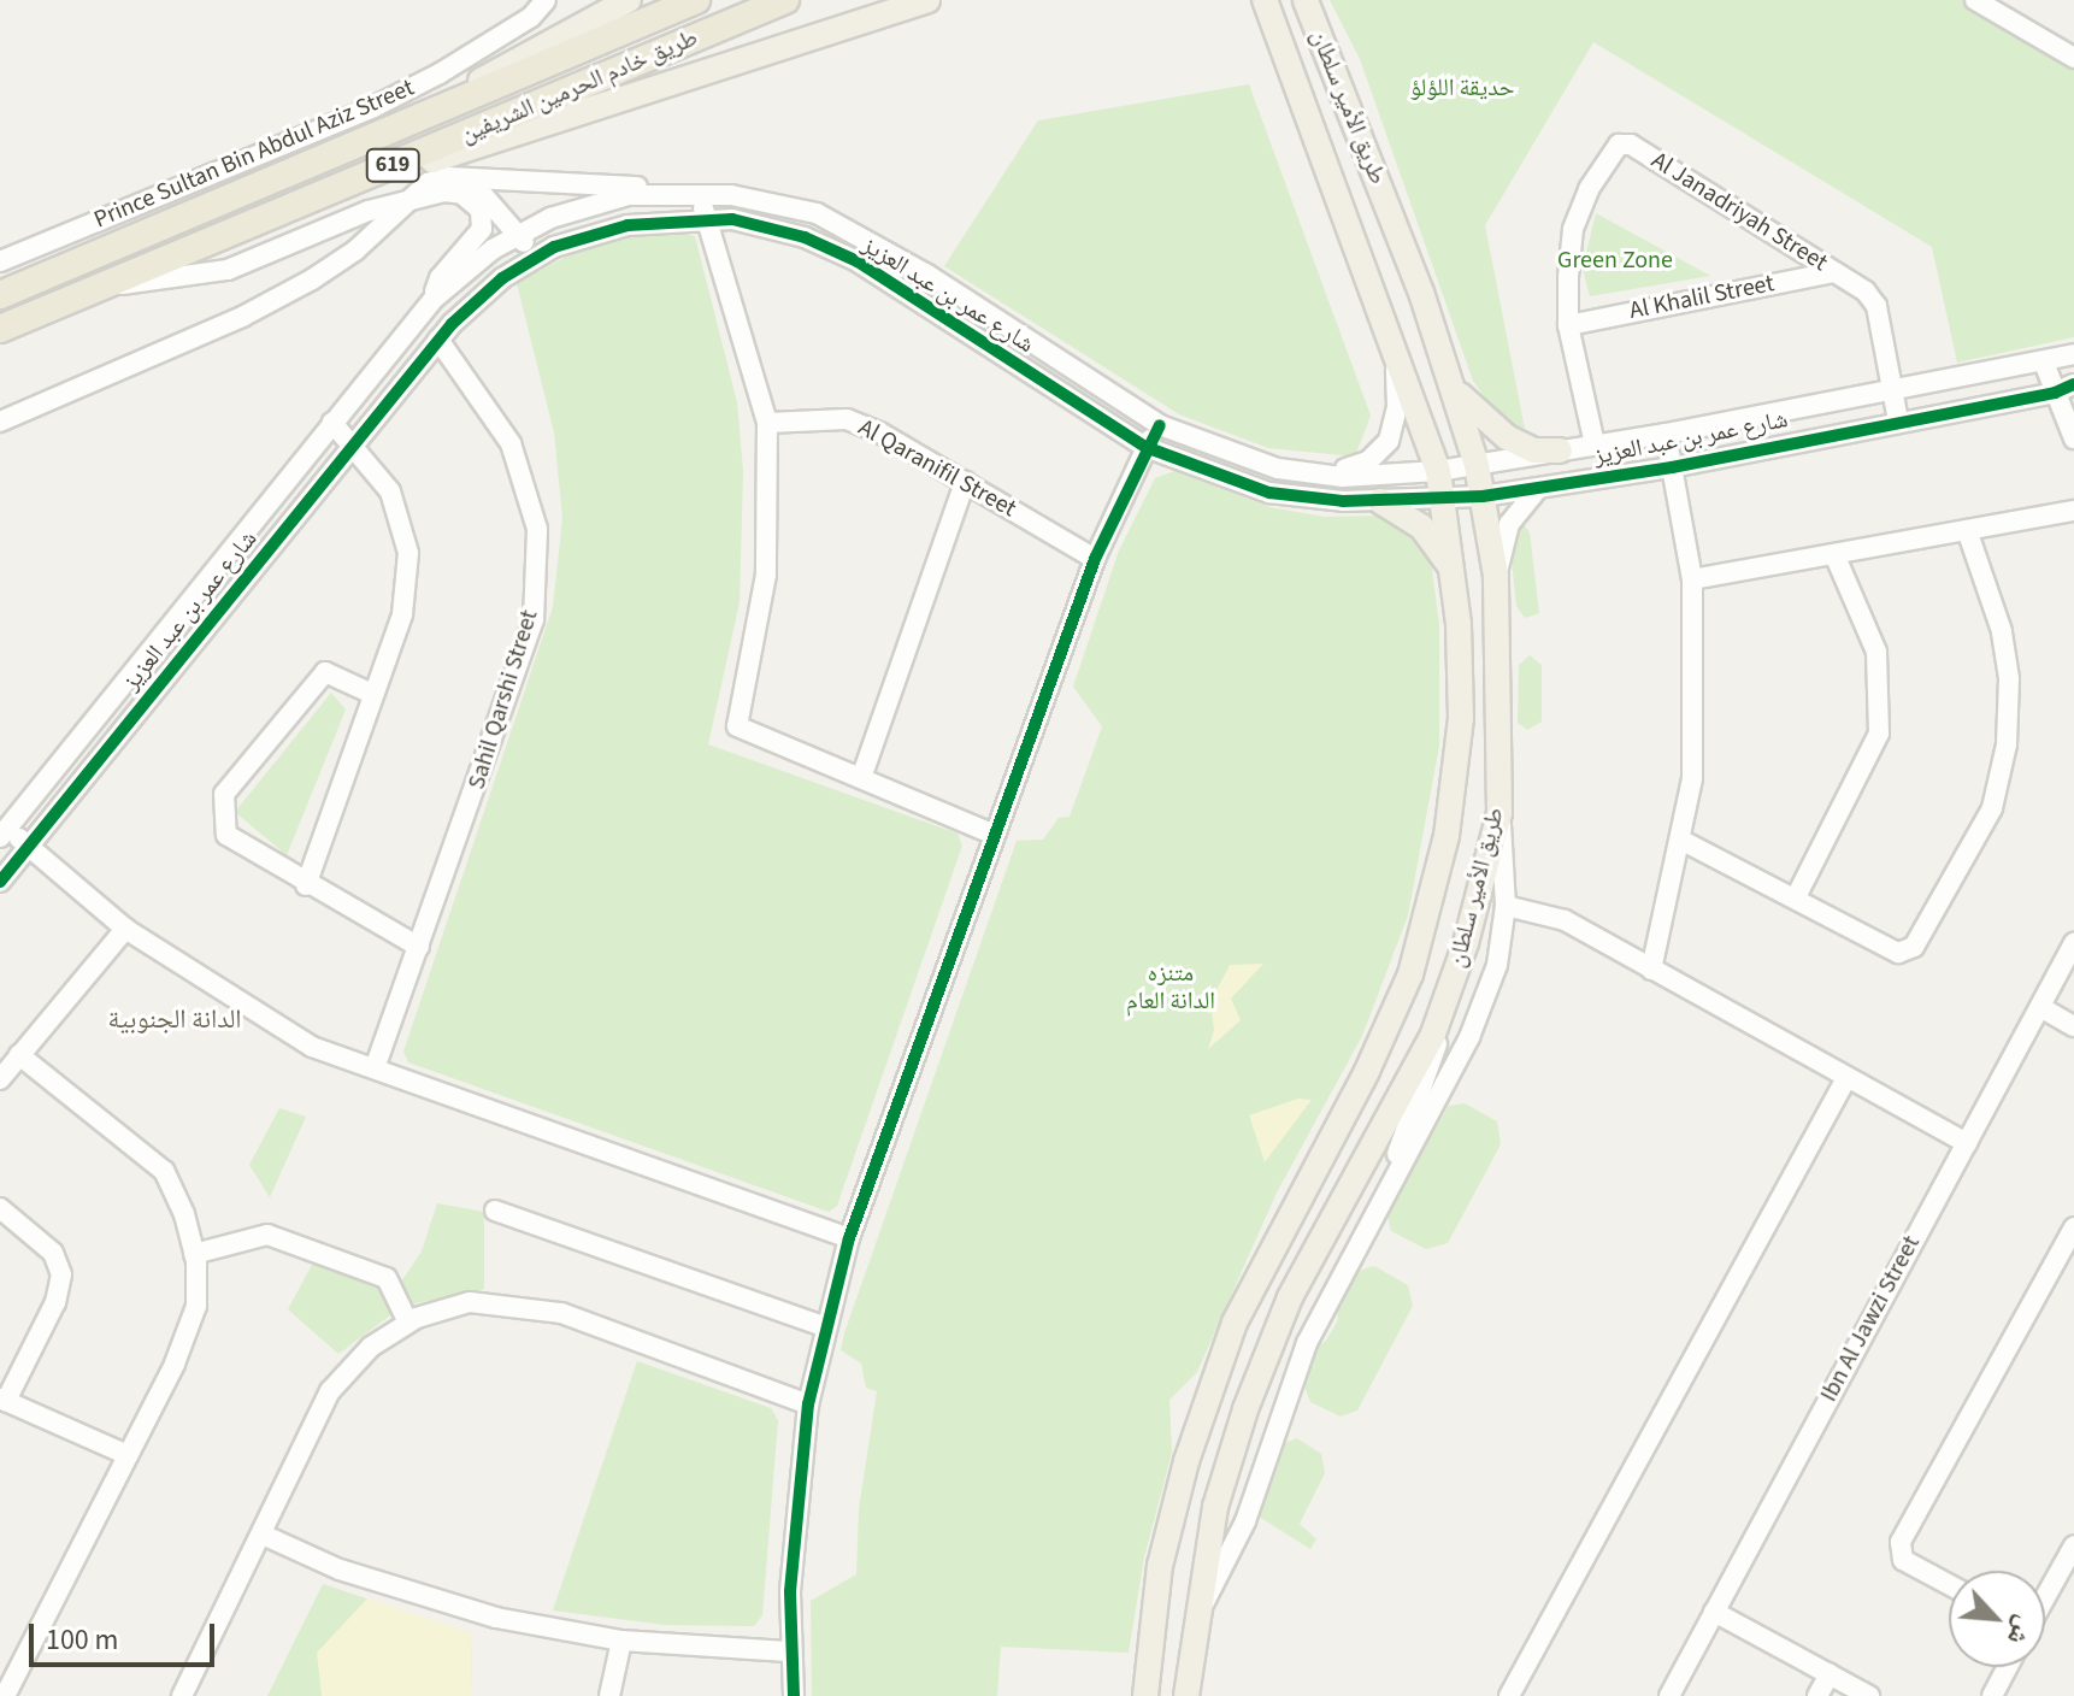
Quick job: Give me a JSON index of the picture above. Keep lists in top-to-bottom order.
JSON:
{
  "streets": {
    "highway": ["طريق خادم الحرمين الشريفين", "619"],
    "main road": ["طريق الأمير سلطان"],
    "street": [
      "Prince Sultan Bin Abdul Aziz Street",
      "Al Janadriyah Street",
      "شارع عمر بن عبد العزيز",
      "Al Khalil Street",
      "Al Qaranifil Street",
      "Sahil Qarshi Street",
      "Ibn Al Jawzi Street"
    ]
  },
  "crossings": [
    ["طريق الأمير سلطان", "شارع عمر بن عبد العزيز"],
    ["Al Janadriyah Street", "شارع عمر بن عبد العزيز"],
    ["Al Janadriyah Street", "Al Khalil Street"],
    ["شارع عمر بن عبد العزيز", "Sahil Qarshi Street"]
  ],
  "districts": ["الدانة الجنوبية"],
  "parks": ["حديقة اللؤلؤ", "Green Zone", "متنزه الدانة العام"],
  "scale_bar": "100 m",
  "north": "bottom right"
}
